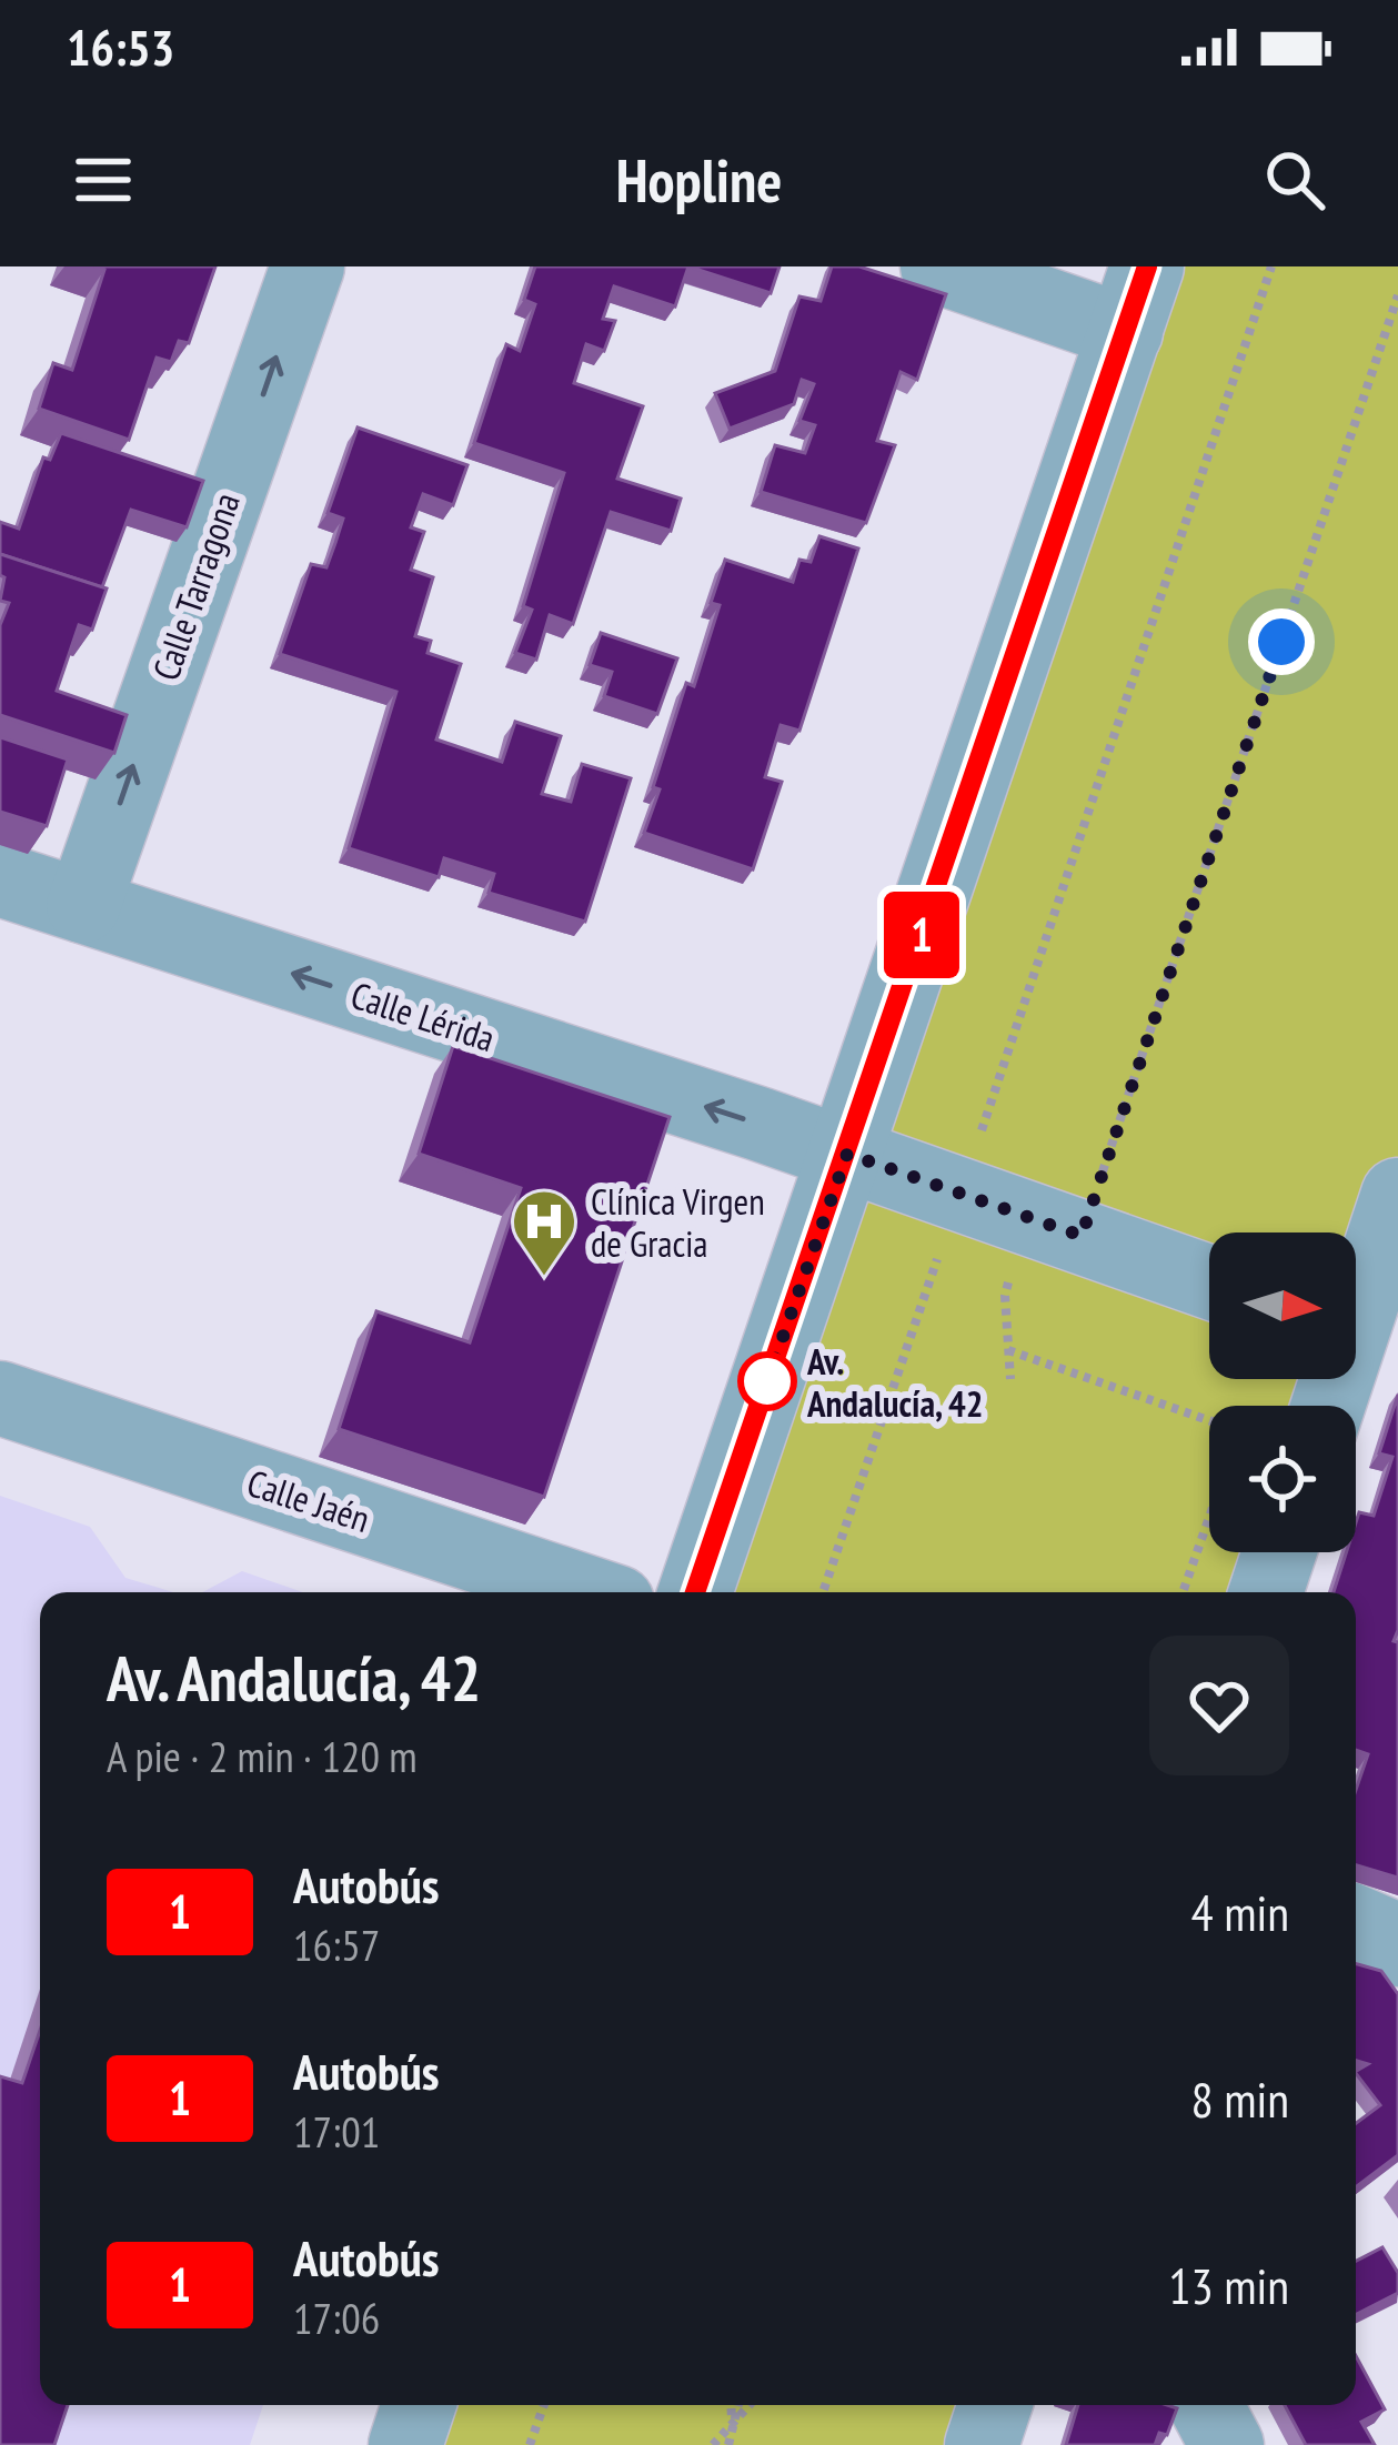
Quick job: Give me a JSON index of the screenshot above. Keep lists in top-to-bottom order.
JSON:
{
  "streets": {
    "street": ["Calle Tarragona", "Calle Lérida", "Calle Jaén"]
  },
  "crossings": [
    ["Calle Tarragona", "Calle Lérida"]
  ],
  "one_way": ["Calle Tarragona", "Calle Lérida"],
  "places": {
    "hospital": ["Clínica Virgen de Gracia"],
    "other": ["Av. Andalucía, 42"]
  },
  "lines": ["bus line 1"],
  "north": "right",
  "page": {
    "status": "16:53",
    "header": "Hopline",
    "on_map": "1",
    "heading": ["Av. Andalucía, 42", "A pie · 2 min · 120 m"],
    "list": [
      {
        "mark": "1",
        "name": "Autobús",
        "note": "16:57",
        "value": "4 min"
      },
      {
        "mark": "1",
        "name": "Autobús",
        "note": "17:01",
        "value": "8 min"
      },
      {
        "mark": "1",
        "name": "Autobús",
        "note": "17:06",
        "value": "13 min"
      }
    ]
  }
}
